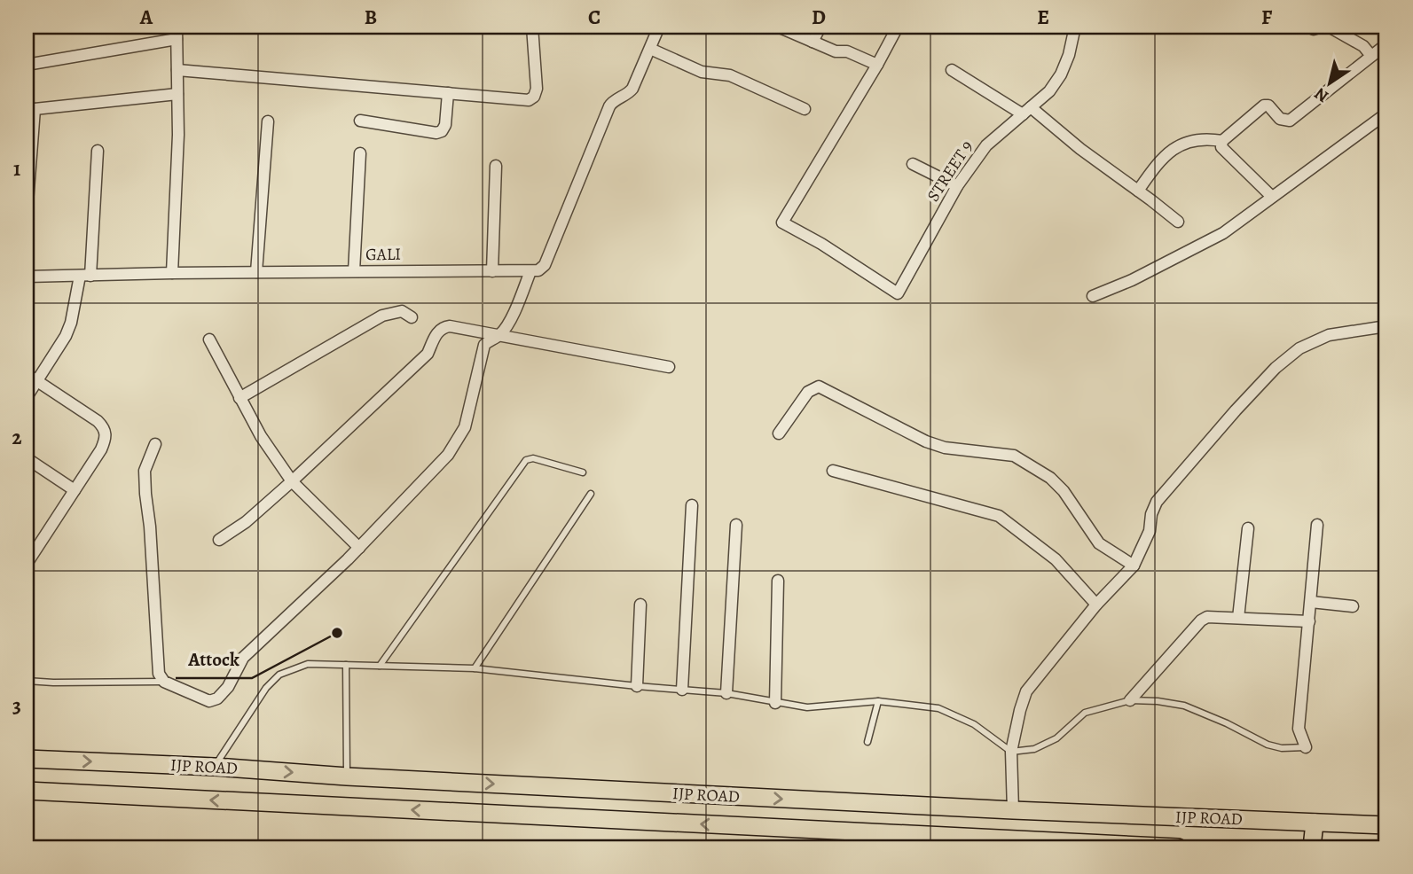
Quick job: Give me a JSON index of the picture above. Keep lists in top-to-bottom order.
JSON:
{
  "streets": {
    "highway": ["IJP ROAD"],
    "street": ["STREET 9", "GALI"]
  },
  "places": ["Attock"],
  "north": "bottom left",
  "grid": {
    "columns": [
      "A",
      "B",
      "C",
      "D",
      "E",
      "F"
    ],
    "rows": ["1", "2", "3"]
  }
}
